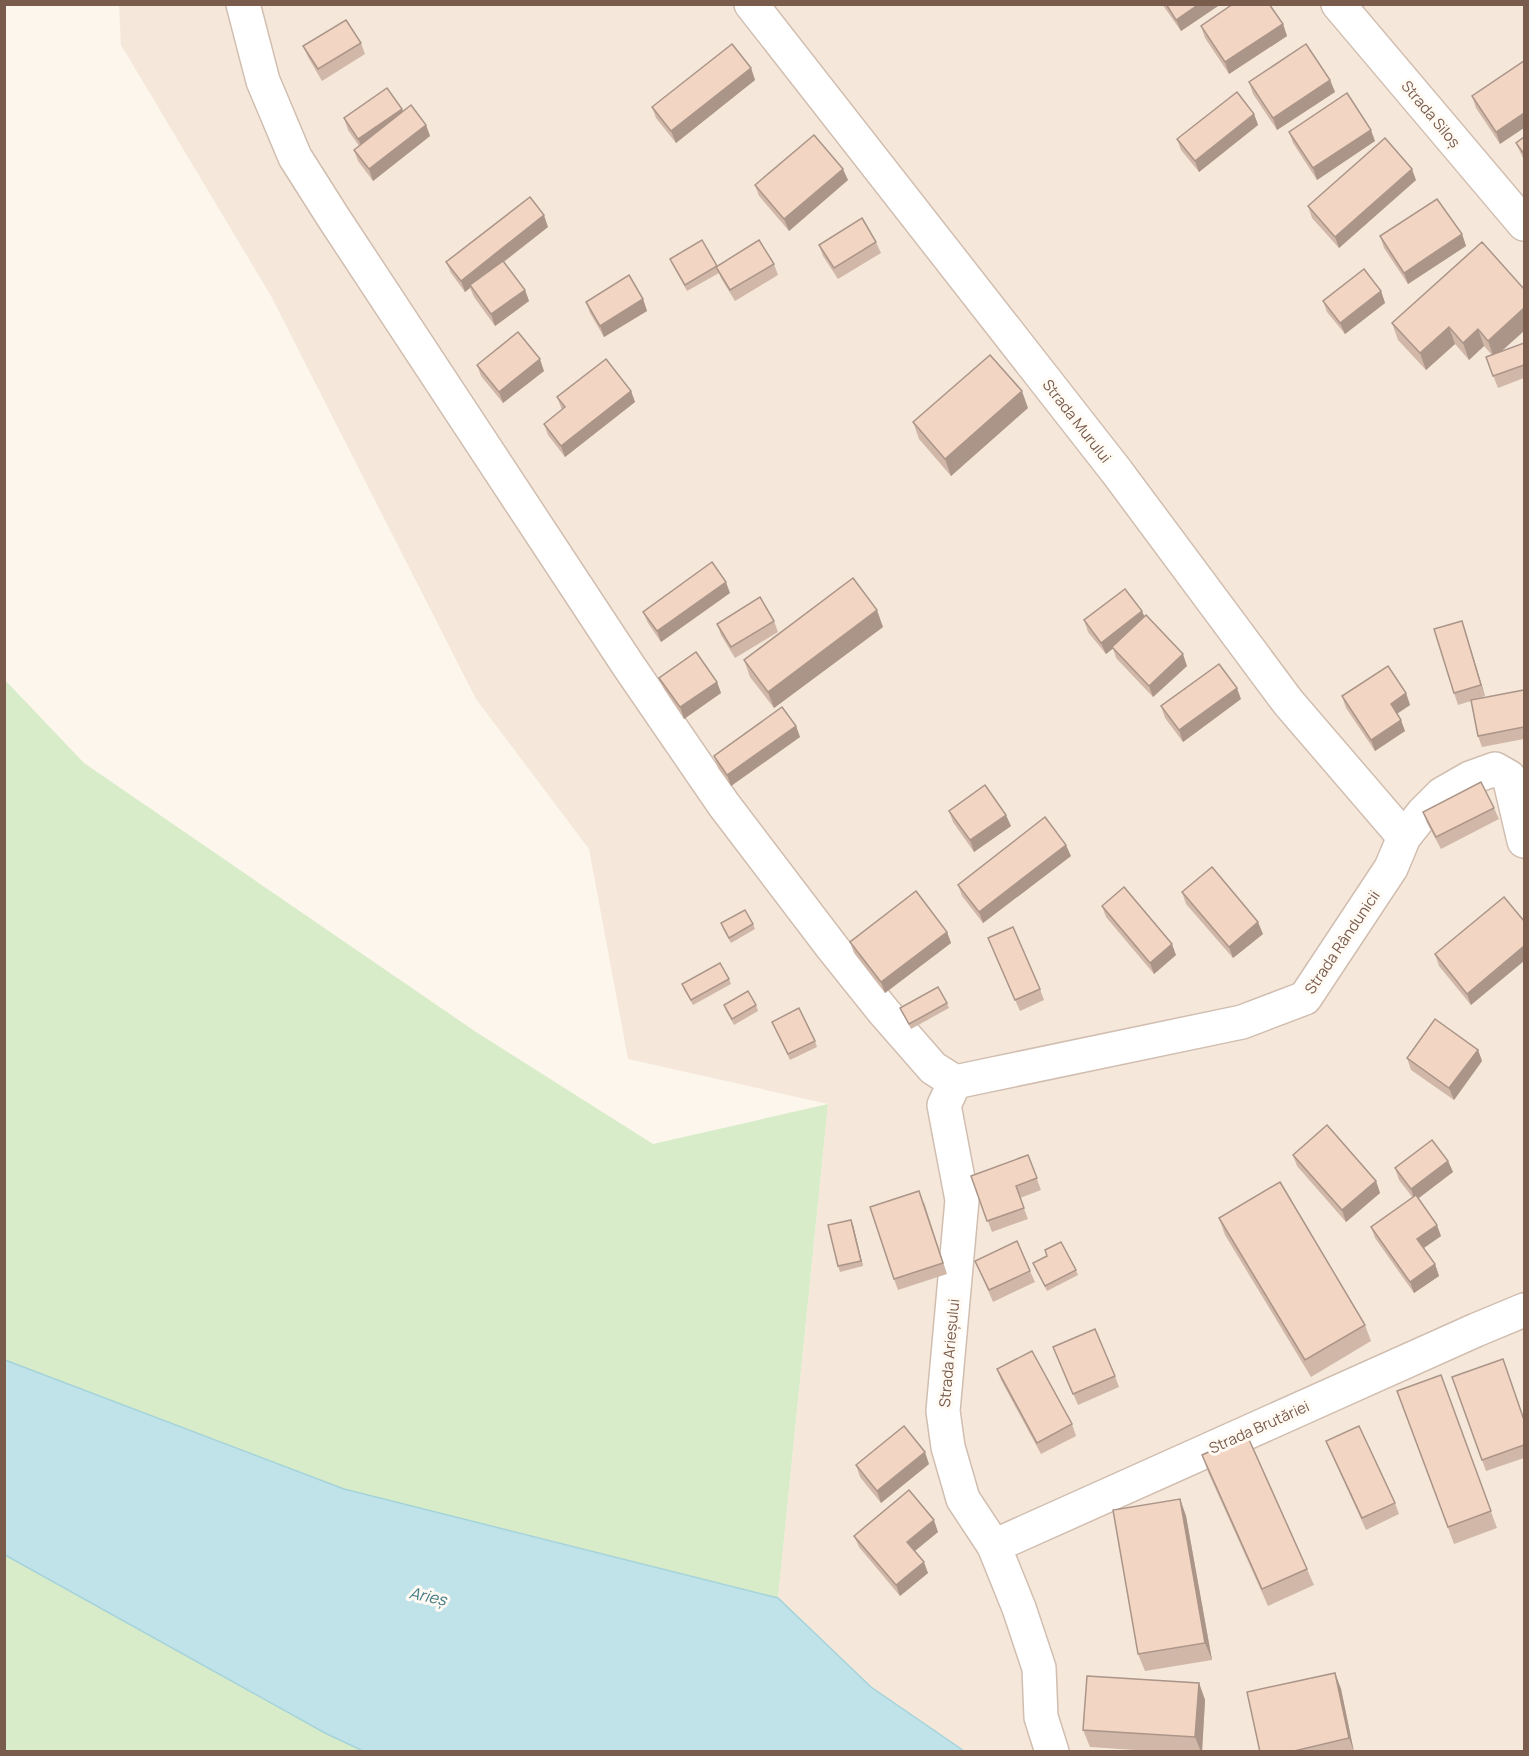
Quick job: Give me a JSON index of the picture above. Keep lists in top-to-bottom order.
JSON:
{
  "streets": {
    "street": [
      "Strada Siloș",
      "Strada Murului",
      "Strada Rândunicii",
      "Strada Arieșului",
      "Strada Brutăriei"
    ]
  },
  "crossings": [
    ["Strada Murului", "Strada Rândunicii"],
    ["Strada Rândunicii", "Strada Arieșului"],
    ["Strada Arieșului", "Strada Brutăriei"]
  ],
  "water": ["Arieș"]
}
